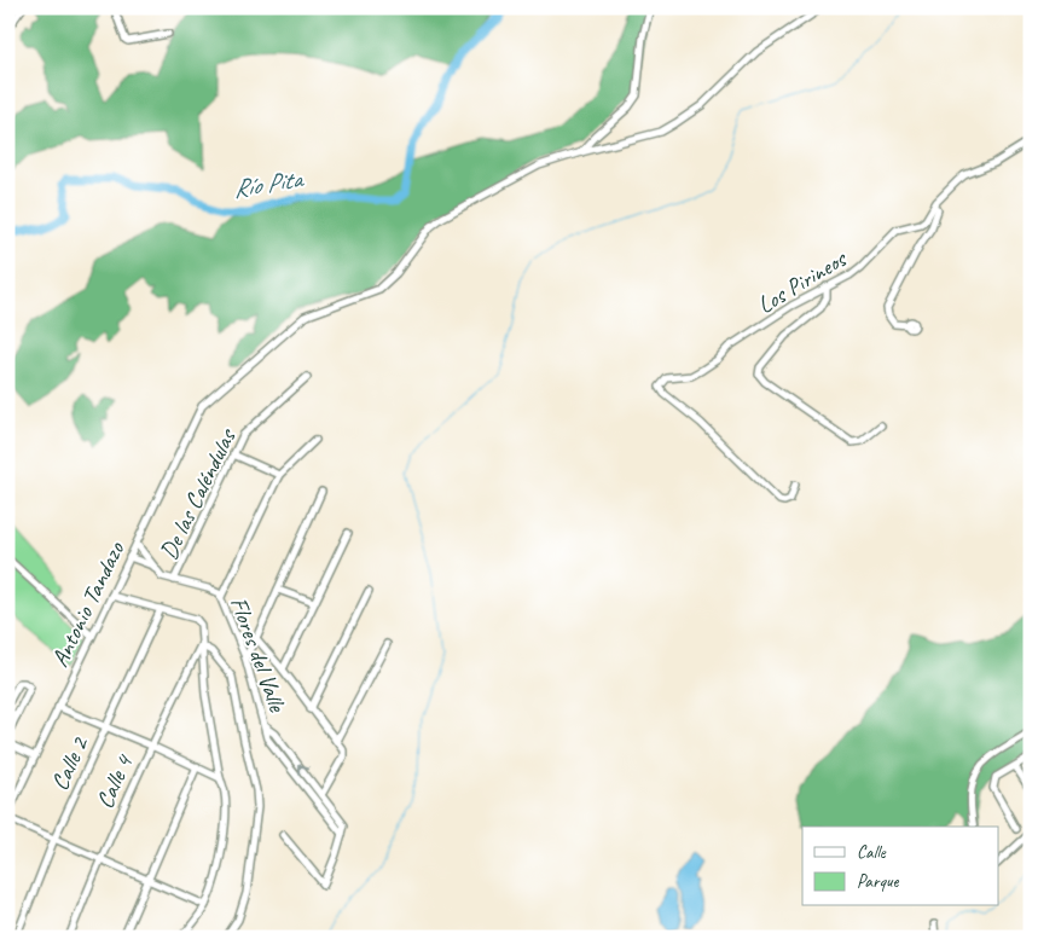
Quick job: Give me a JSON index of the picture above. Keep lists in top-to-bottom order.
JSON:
{
  "streets": {
    "street": [
      "Los Pirineos",
      "De las Caléndulas",
      "Antonio Tandazo",
      "Flores del Valle",
      "Calle 2",
      "Calle 4"
    ]
  },
  "crossings": [
    ["De las Caléndulas", "Flores del Valle"],
    ["Antonio Tandazo", "Flores del Valle"]
  ],
  "water": ["Río Pita"],
  "legend": ["Calle", "Parque"]
}
